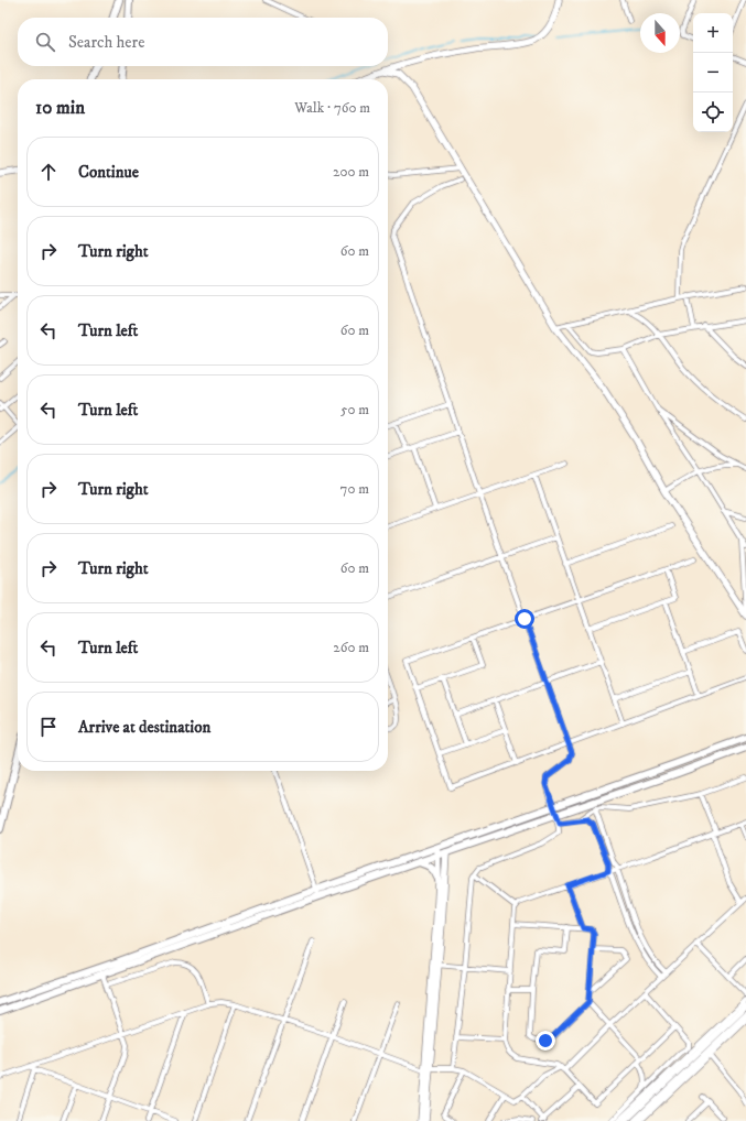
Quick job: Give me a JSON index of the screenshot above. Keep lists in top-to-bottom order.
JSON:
{
  "north": "bottom",
  "page": {
    "map_buttons": ["+", "−"],
    "search": "Search here",
    "heading": ["10 min", "Walk · 760 m"],
    "list": [
      ["Continue", "200 m"],
      ["Turn right", "60 m"],
      ["Turn left", "60 m"],
      ["Turn left", "50 m"],
      ["Turn right", "70 m"],
      ["Turn right", "60 m"],
      ["Turn left", "260 m"],
      "Arrive at destination"
    ]
  }
}
